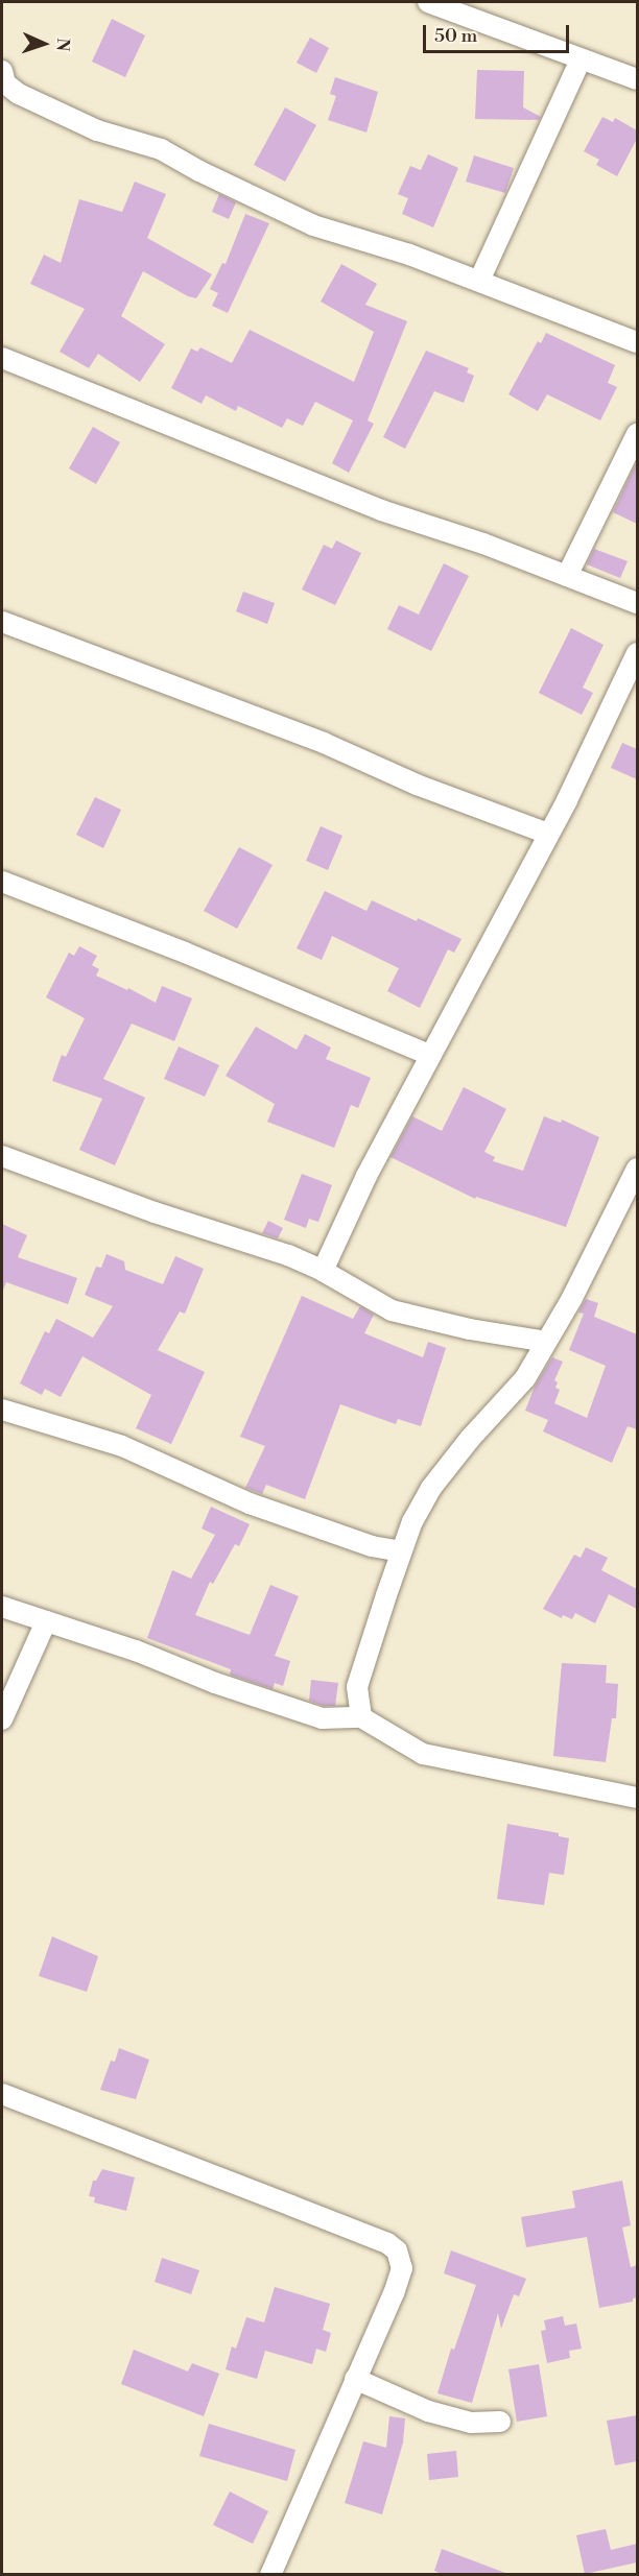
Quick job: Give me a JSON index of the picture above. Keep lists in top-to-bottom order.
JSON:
{
  "scale_bar": "50 m",
  "north": "right"
}
